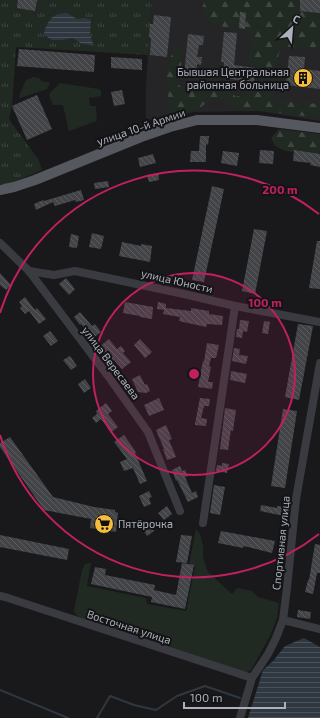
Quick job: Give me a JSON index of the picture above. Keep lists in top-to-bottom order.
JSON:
{
  "streets": {
    "main road": ["улица 10-й Армии"],
    "street": [
      "улица Юности",
      "улица Вересаева",
      "Спортивная улица",
      "Восточная улица"
    ]
  },
  "crossings": [
    ["улица Юности", "улица Вересаева"],
    ["Спортивная улица", "Восточная улица"]
  ],
  "places": {
    "building": ["Бывшая Центральная районная больница"],
    "supermarket": ["Пятёрочка"]
  },
  "scale_bar": "100 m",
  "north": "top right",
  "rings": ["200 m", "100 m"]
}
